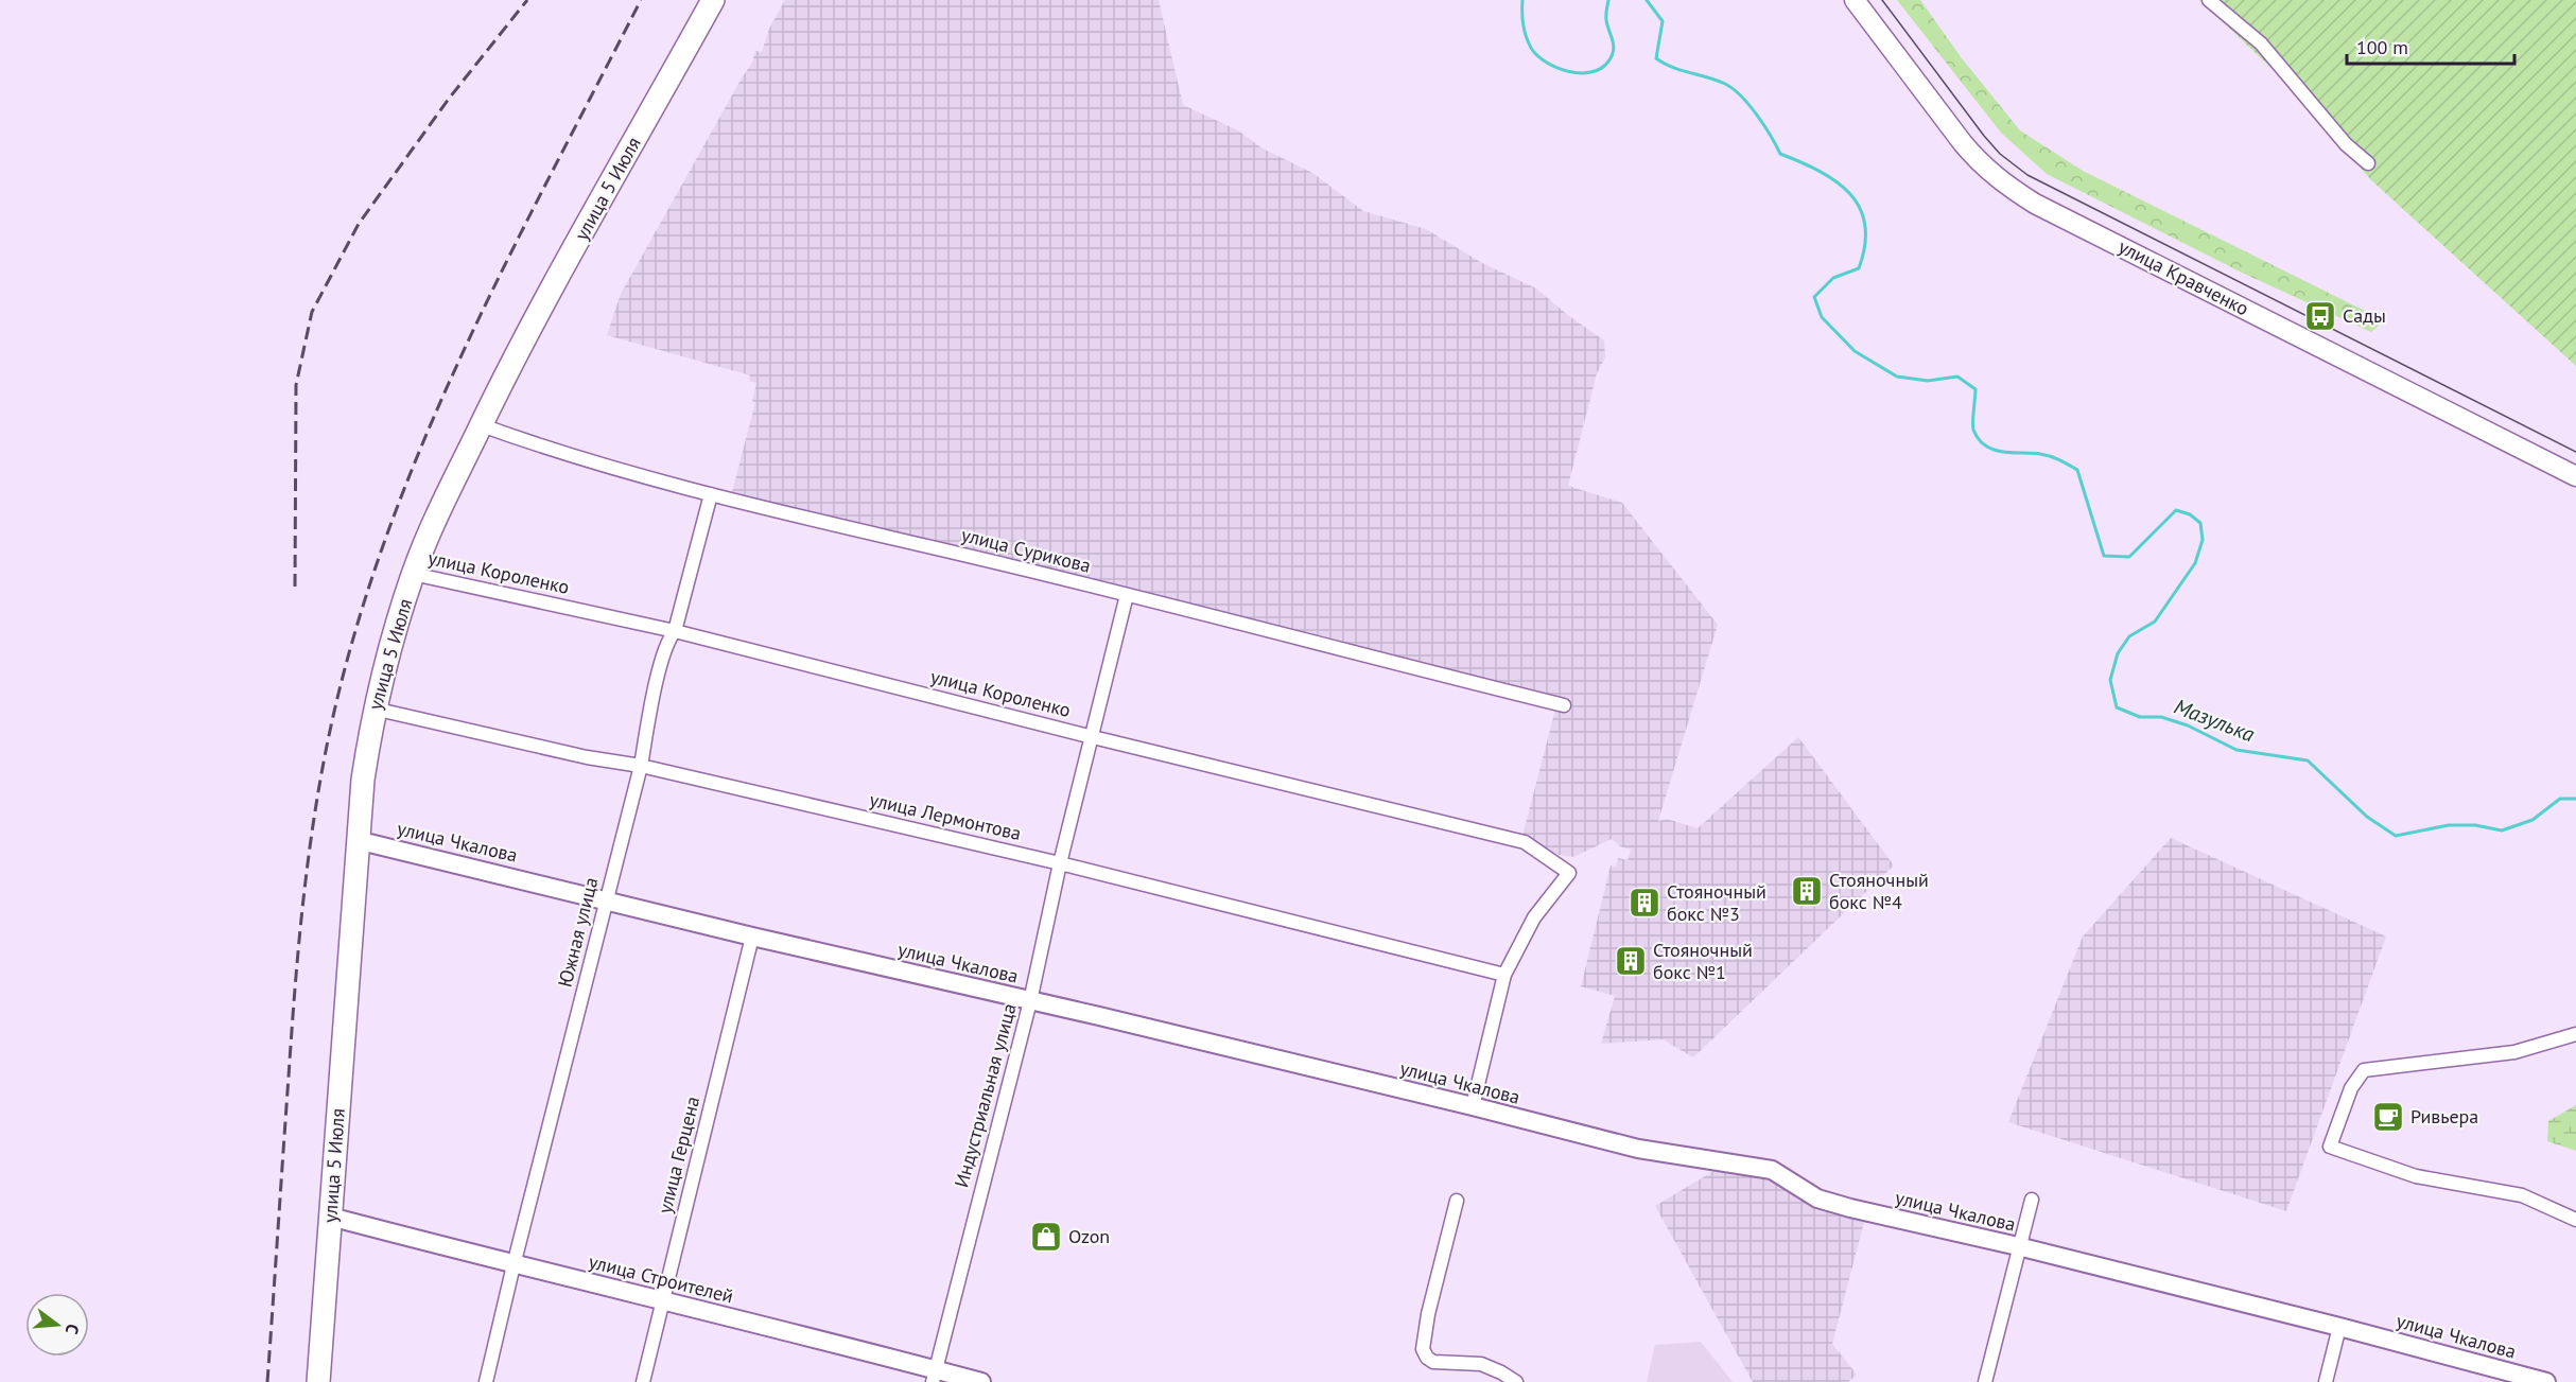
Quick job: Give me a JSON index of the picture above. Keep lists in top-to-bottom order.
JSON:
{
  "streets": {
    "highway": ["улица 5 Июля"],
    "main road": ["улица Кравченко"],
    "street": [
      "улица Сурикова",
      "улица Короленко",
      "улица Лермонтова",
      "улица Чкалова",
      "Южная улица",
      "Индустриальная улица",
      "улица Герцена",
      "улица Строителей"
    ]
  },
  "crossings": [
    ["улица 5 Июля", "улица Сурикова"],
    ["улица 5 Июля", "улица Короленко"],
    ["улица 5 Июля", "улица Лермонтова"],
    ["улица 5 Июля", "улица Чкалова"],
    ["улица 5 Июля", "улица Строителей"],
    ["улица Сурикова", "Южная улица"],
    ["улица Сурикова", "Индустриальная улица"],
    ["улица Короленко", "улица Лермонтова"],
    ["улица Короленко", "Южная улица"],
    ["улица Короленко", "Индустриальная улица"],
    ["улица Лермонтова", "Южная улица"],
    ["улица Лермонтова", "Индустриальная улица"],
    ["улица Чкалова", "Южная улица"],
    ["улица Чкалова", "Индустриальная улица"],
    ["улица Чкалова", "улица Герцена"],
    ["Южная улица", "улица Строителей"],
    ["Индустриальная улица", "улица Строителей"],
    ["улица Герцена", "улица Строителей"]
  ],
  "water": ["Мазулька"],
  "places": {
    "bus stop": ["Сады"],
    "building": ["Стояночный бокс №4", "Стояночный бокс №3", "Стояночный бокс №1"],
    "cafe": ["Ривьера"],
    "shop": ["Ozon"]
  },
  "scale_bar": "100 m",
  "north": "right"
}
